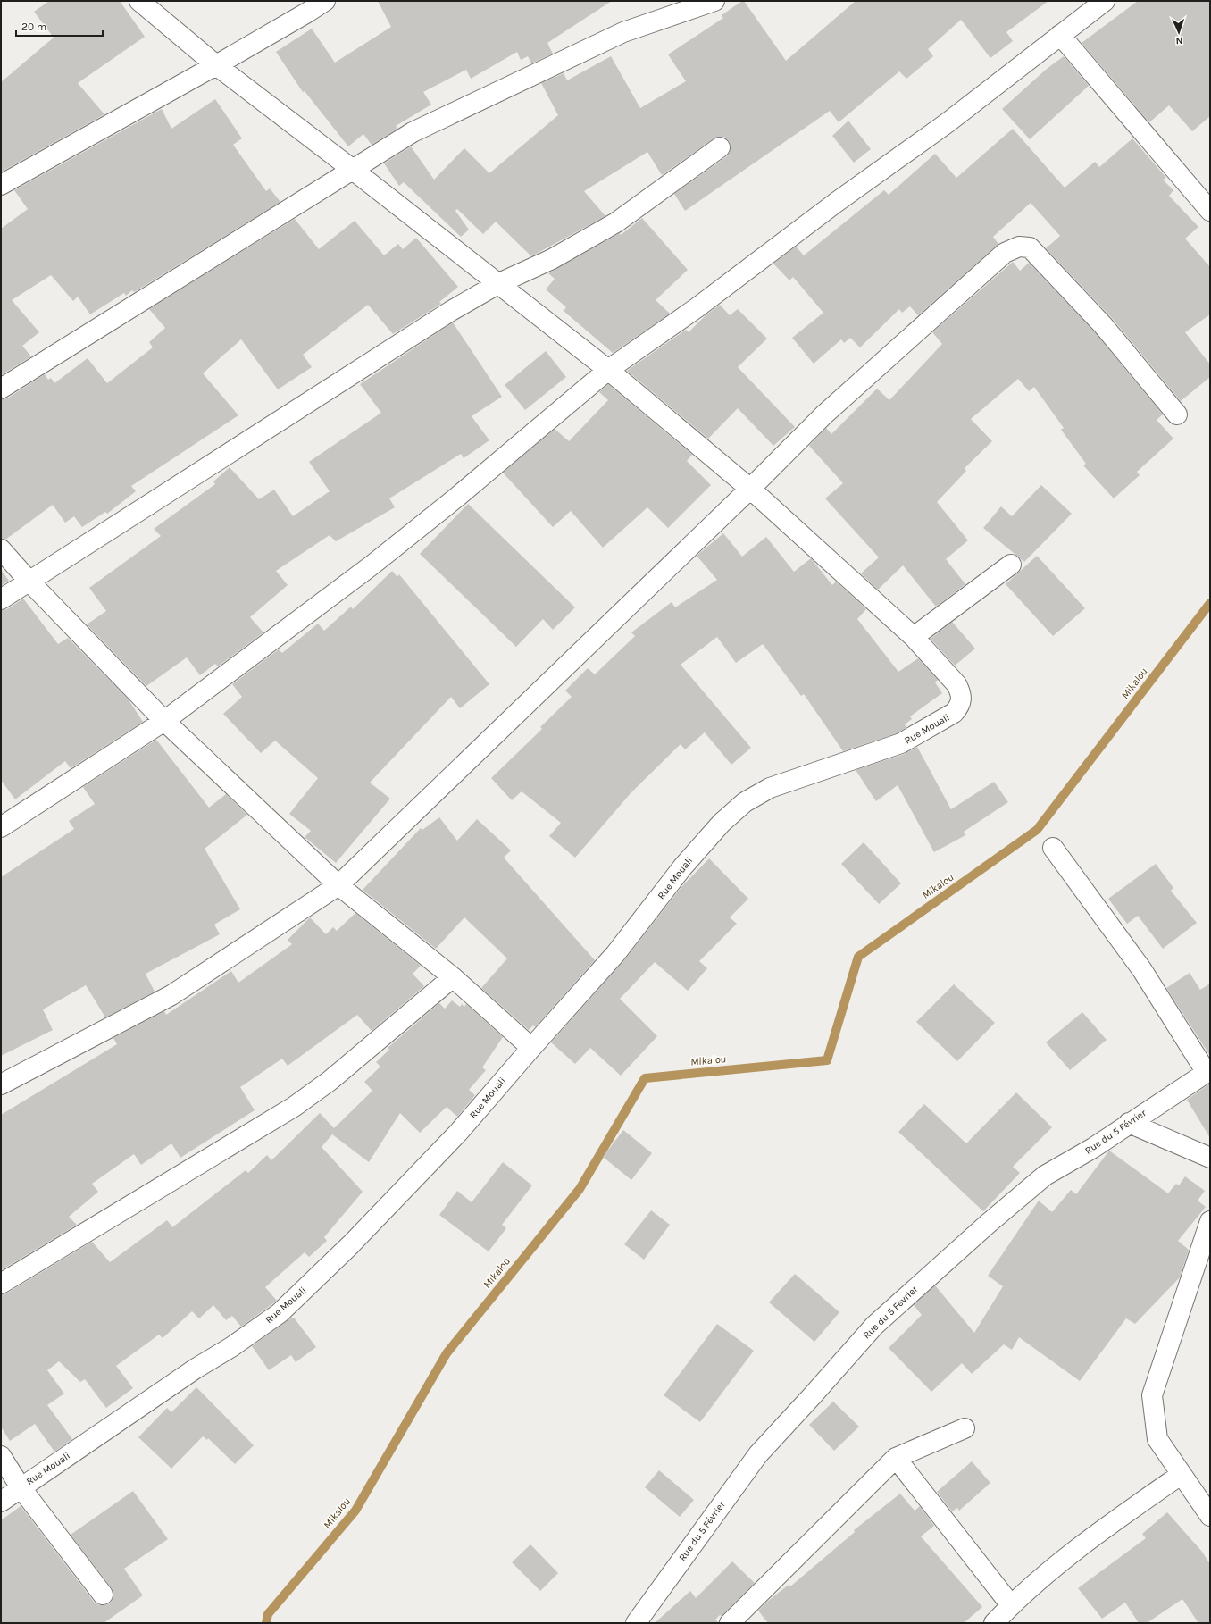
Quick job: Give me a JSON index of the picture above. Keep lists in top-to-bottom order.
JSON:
{
  "streets": {
    "street": ["Rue Mouali", "Rue du 5 Février"]
  },
  "water": ["Mikalou"],
  "scale_bar": "20 m",
  "north": "bottom"
}
